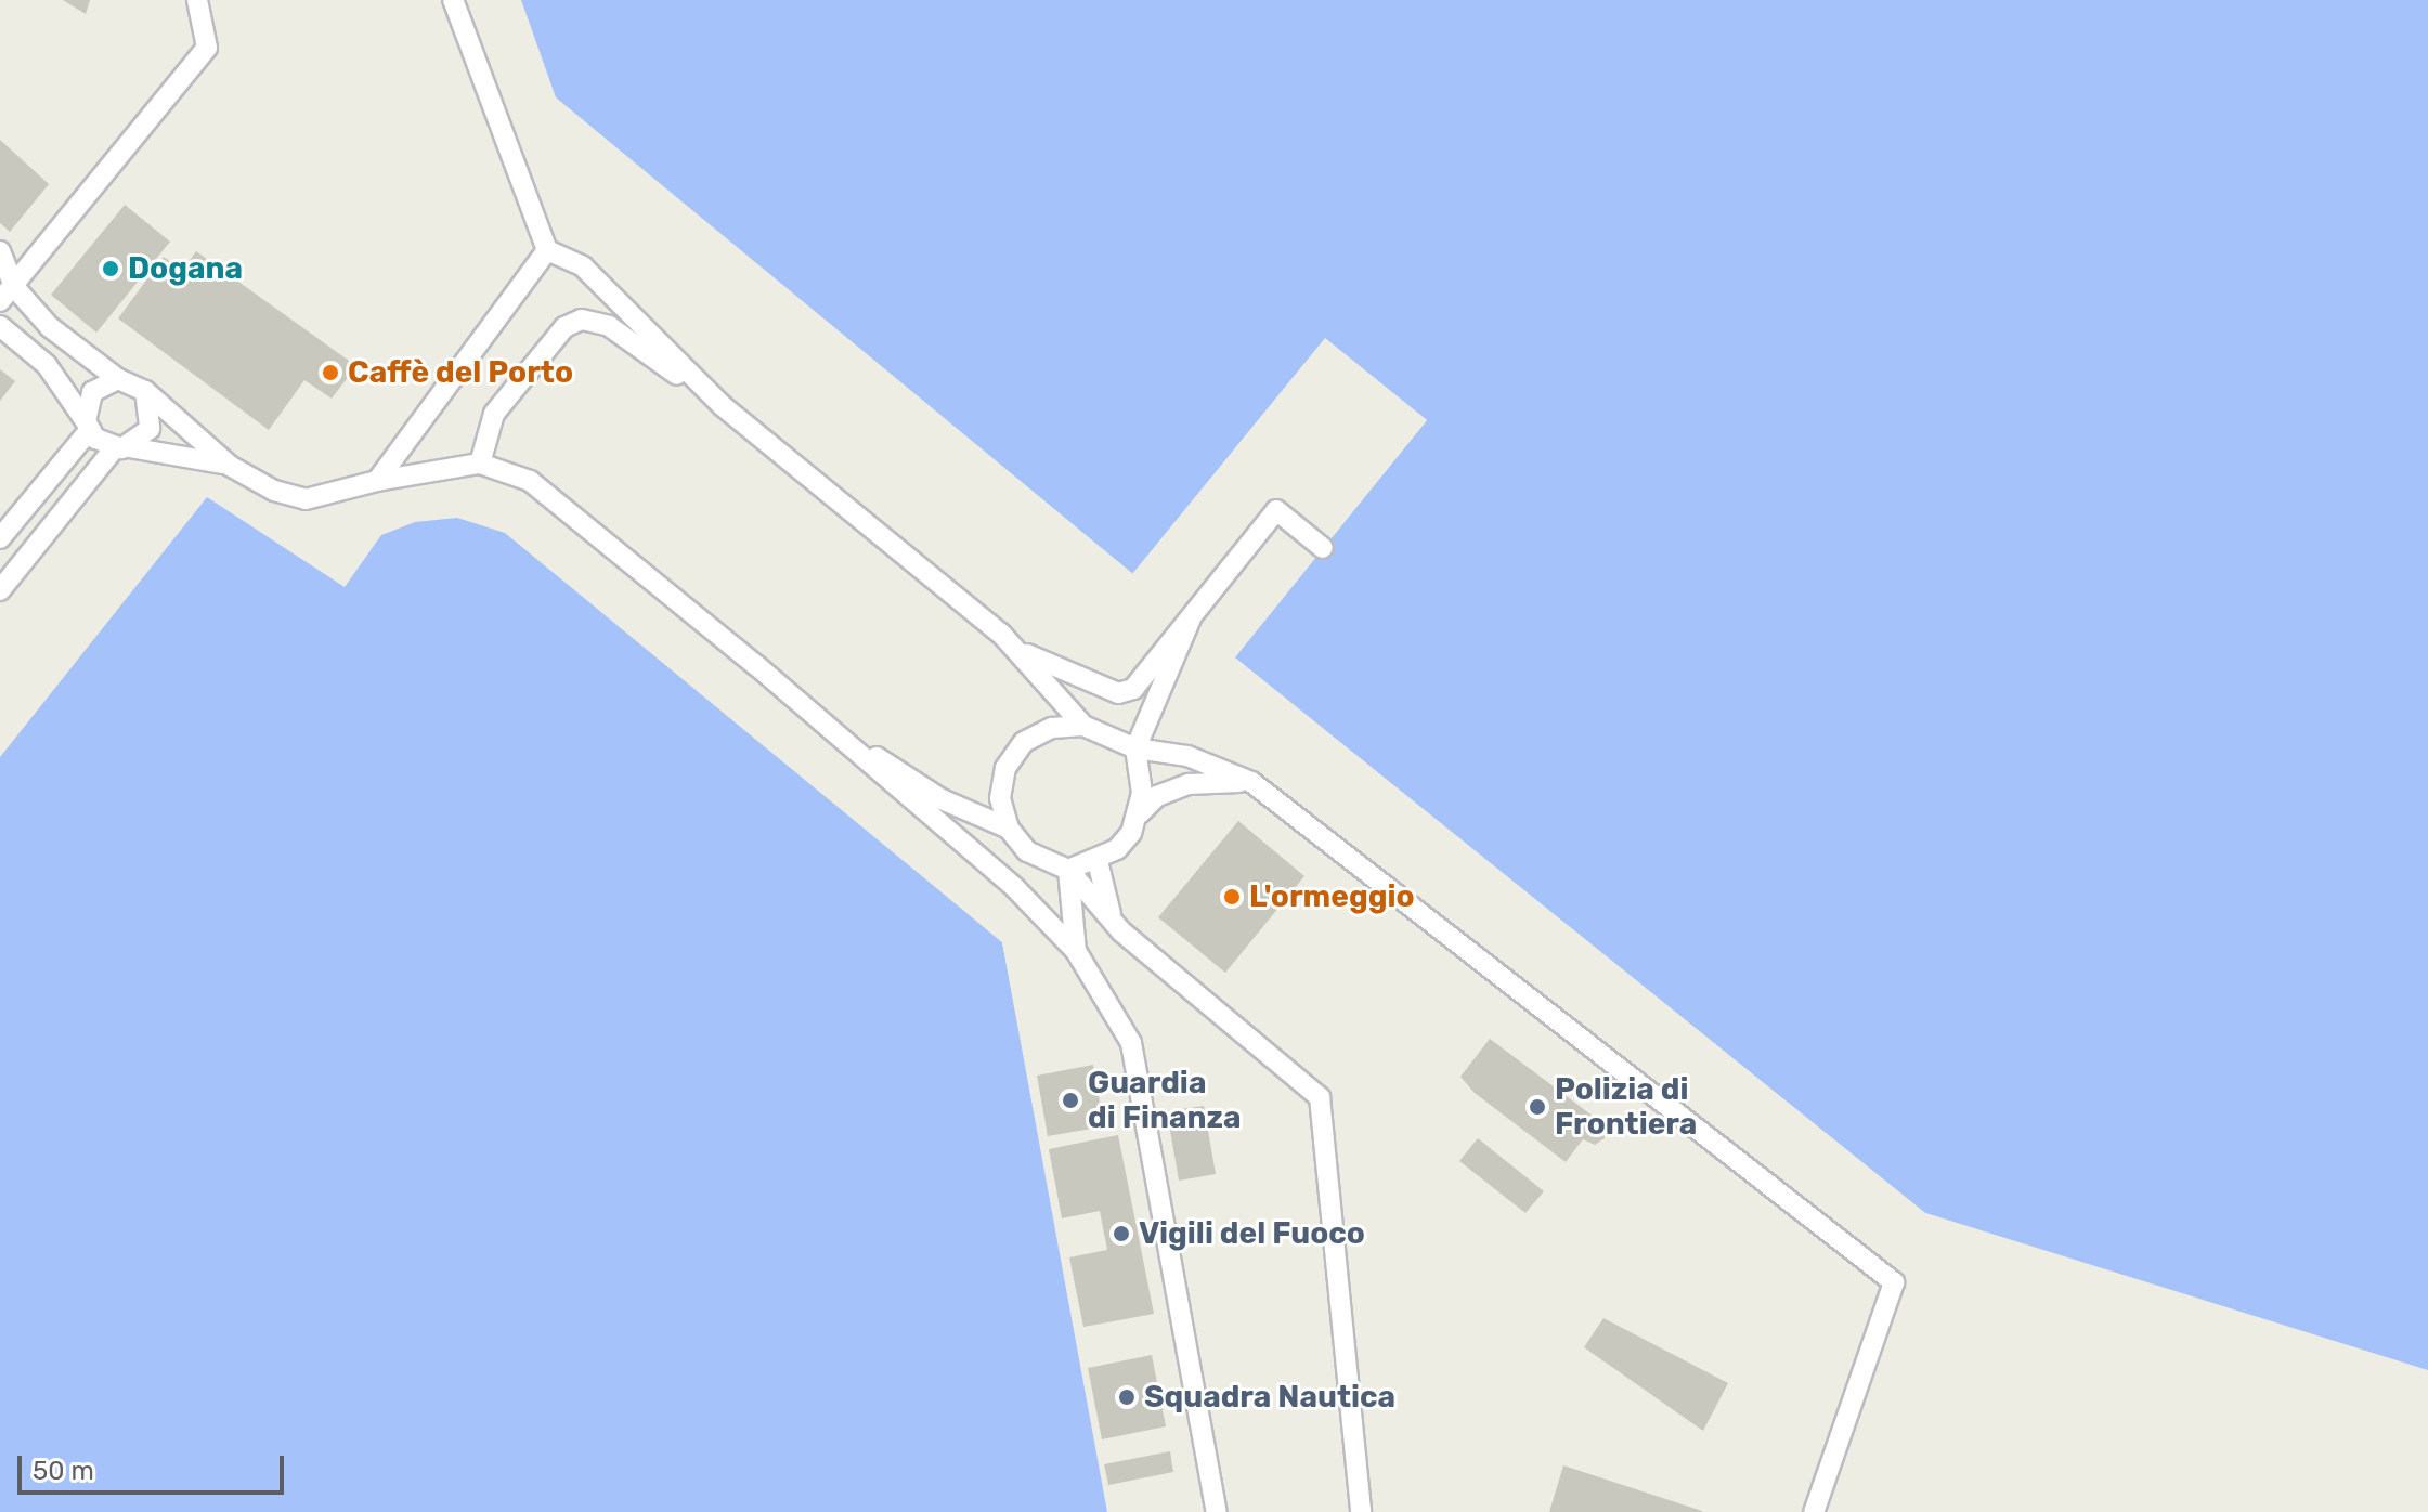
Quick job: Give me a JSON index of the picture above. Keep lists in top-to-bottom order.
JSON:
{
  "places": [
    "Dogana",
    "Caffè del Porto",
    "L'ormeggio",
    "Guardia di Finanza",
    "Polizia di Frontiera",
    "Vigili del Fuoco",
    "Squadra Nautica"
  ],
  "scale_bar": "50 m"
}
